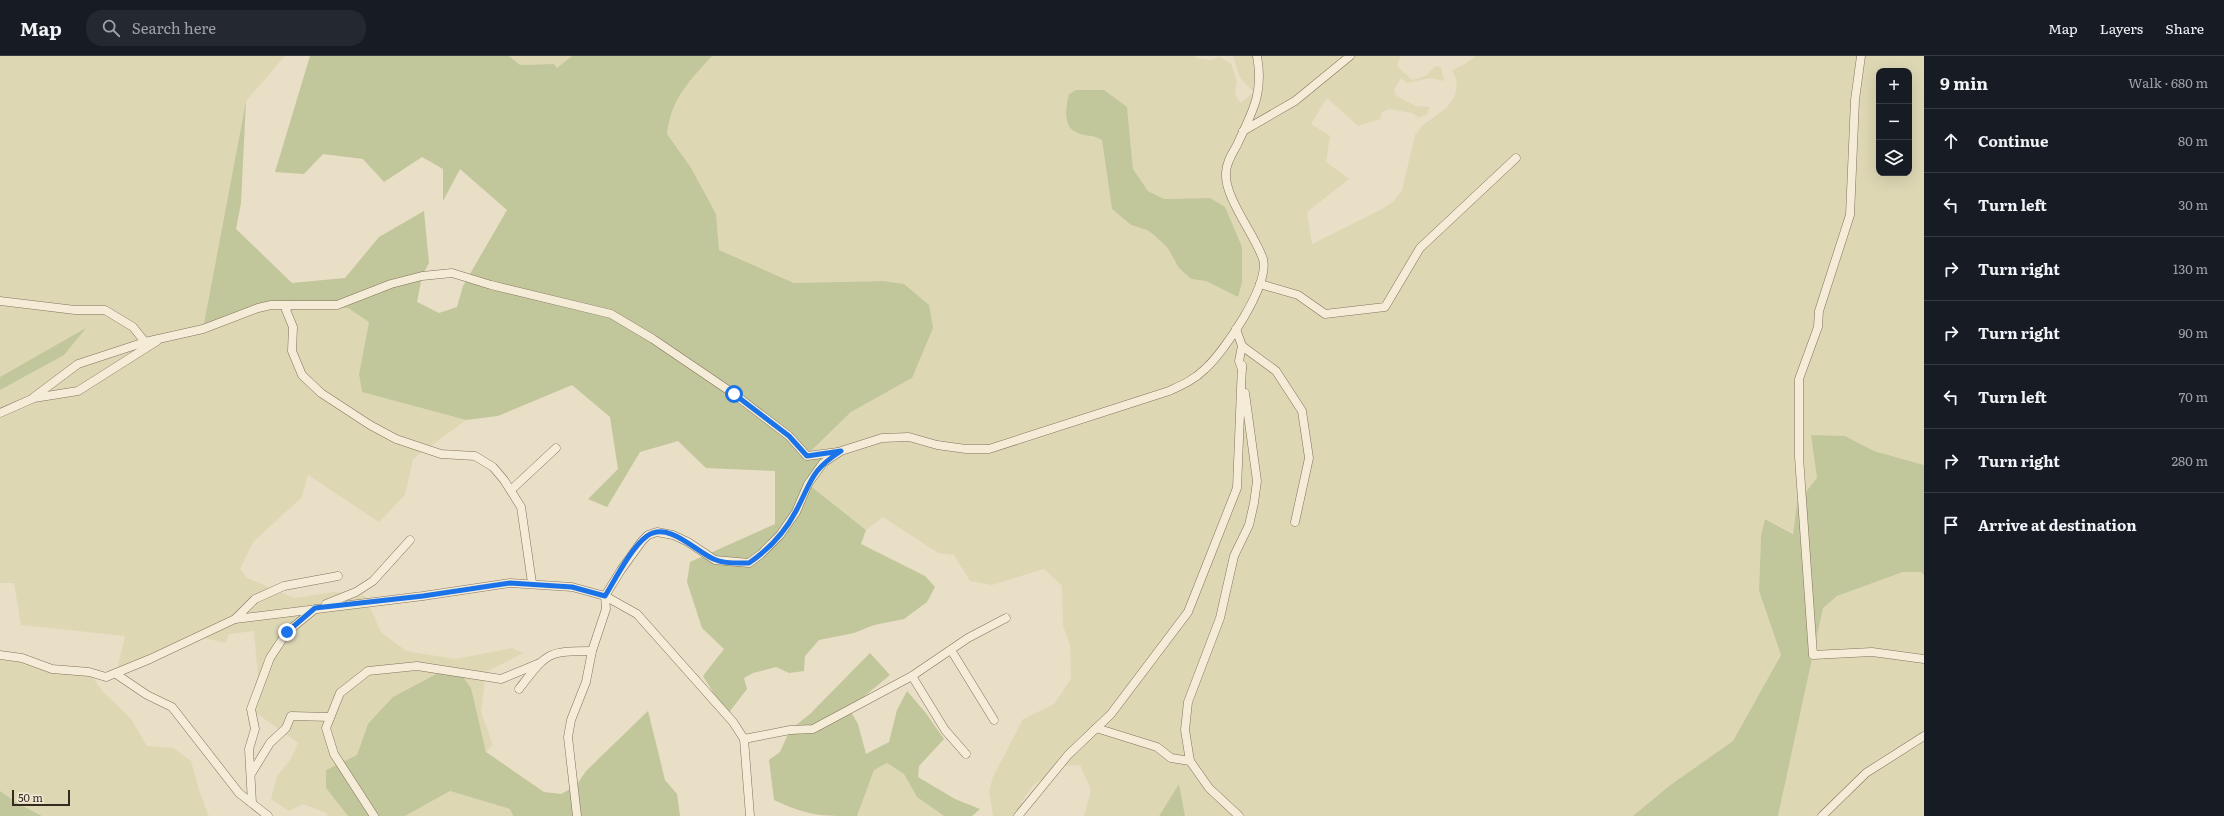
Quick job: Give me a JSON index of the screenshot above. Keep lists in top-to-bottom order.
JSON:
{
  "scale_bar": "50 m",
  "page": {
    "header": "Map",
    "search": "Search here",
    "nav": ["Map", "Layers", "Share"],
    "heading": ["9 min", "Walk · 680 m"],
    "map_buttons": ["+", "−"],
    "list": [
      ["Continue", "80 m"],
      ["Turn left", "30 m"],
      ["Turn right", "130 m"],
      ["Turn right", "90 m"],
      ["Turn left", "70 m"],
      ["Turn right", "280 m"],
      "Arrive at destination"
    ],
    "scale": "50 m"
  }
}
